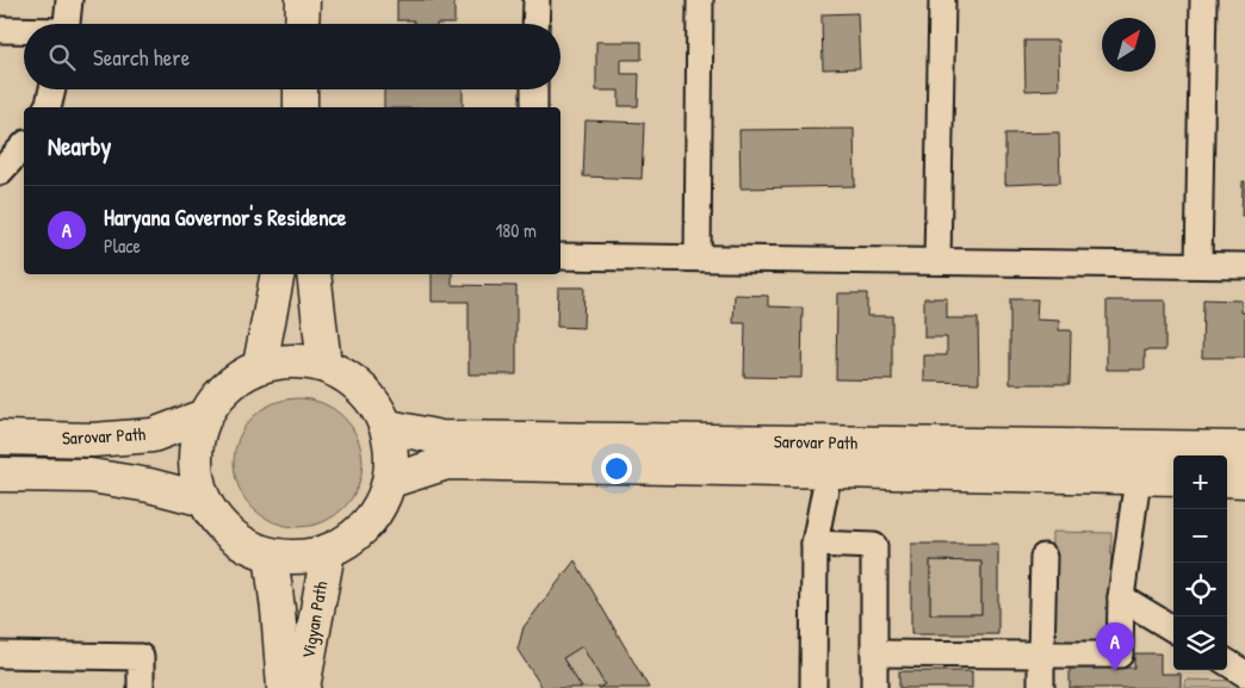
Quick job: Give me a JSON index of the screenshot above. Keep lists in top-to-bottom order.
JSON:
{
  "streets": {
    "main road": ["Sarovar Path", "Vigyan Path"]
  },
  "crossings": [
    ["Sarovar Path", "Vigyan Path"]
  ],
  "north": "top right",
  "page": {
    "search": "Search here",
    "heading": "Nearby",
    "list": [
      {
        "mark": "A",
        "name": "Haryana Governor's Residence",
        "note": "Place",
        "value": "180 m"
      }
    ],
    "map_buttons": ["+", "−"],
    "pins": "A"
  }
}
